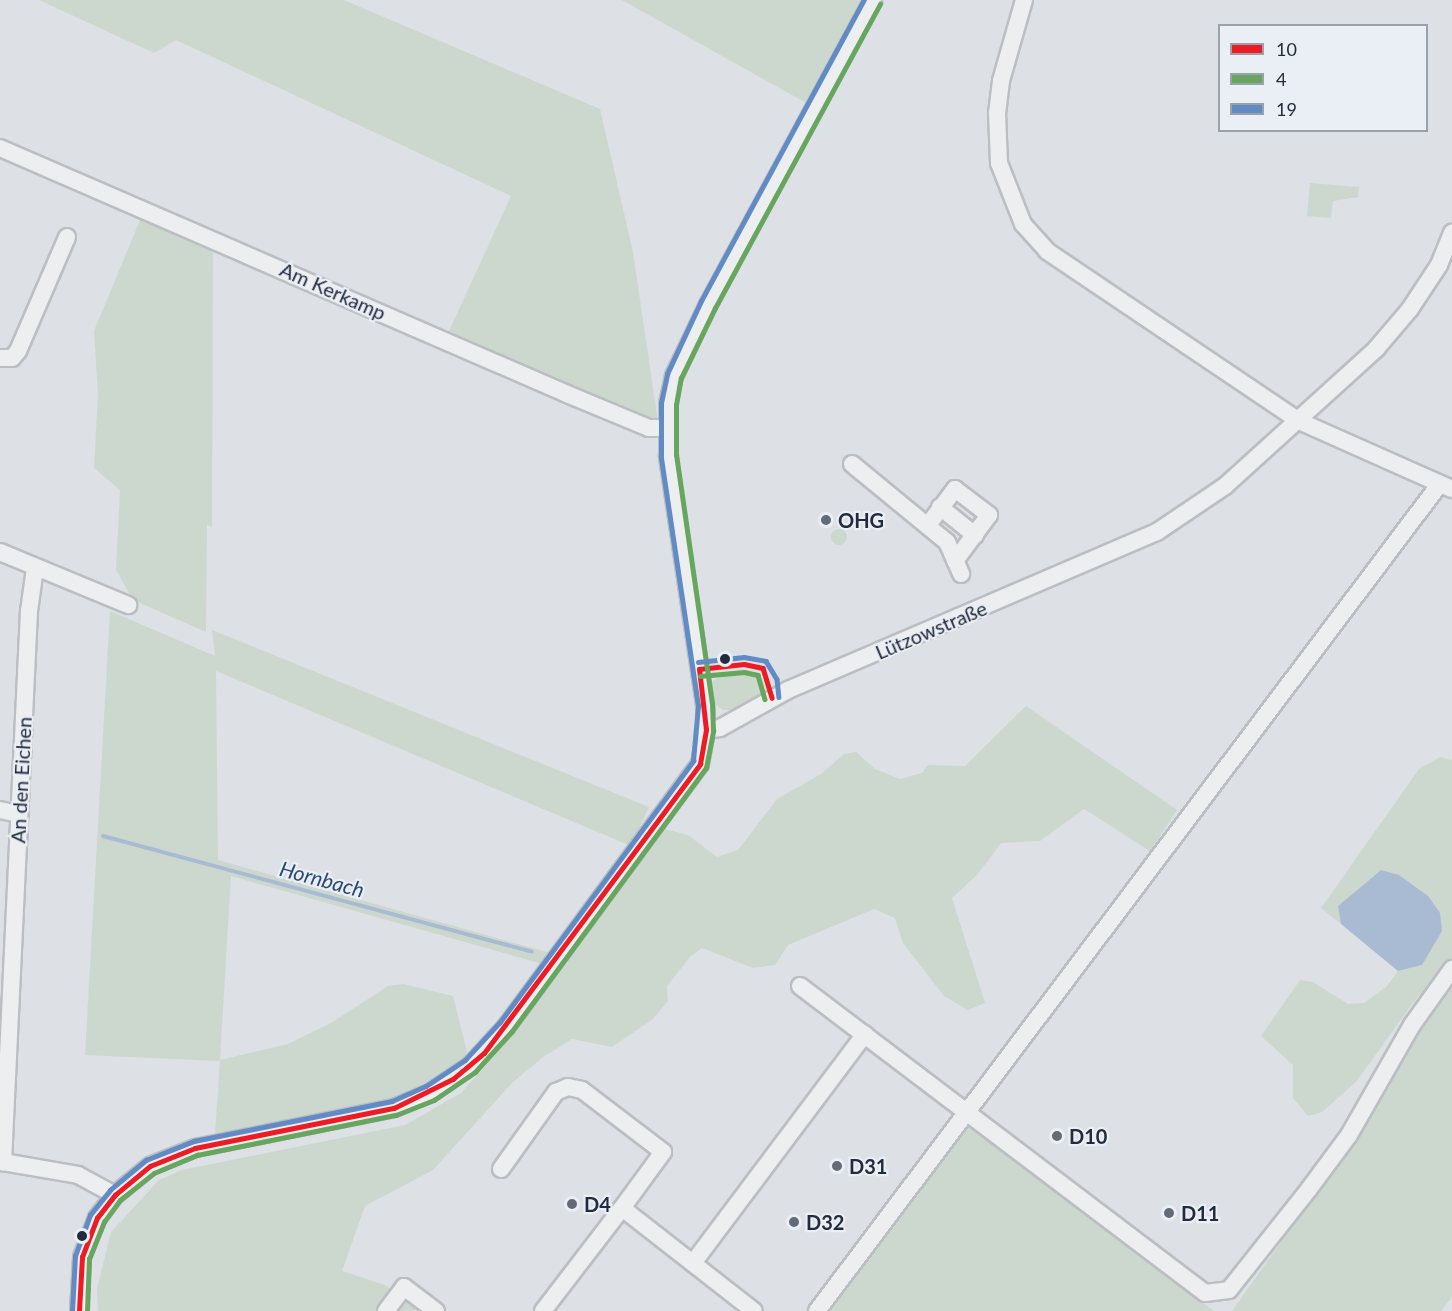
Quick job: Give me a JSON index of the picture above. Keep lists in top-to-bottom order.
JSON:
{
  "streets": {
    "street": ["Am Kerkamp", "Lützowstraße", "An den Eichen"]
  },
  "water": ["Hornbach"],
  "places": [
    "OHG",
    "D10",
    "D31",
    "D4",
    "D11",
    "D32"
  ],
  "lines": ["transit line 19", "transit line 4", "transit line 10"],
  "legend": ["10", "4", "19"]
}
